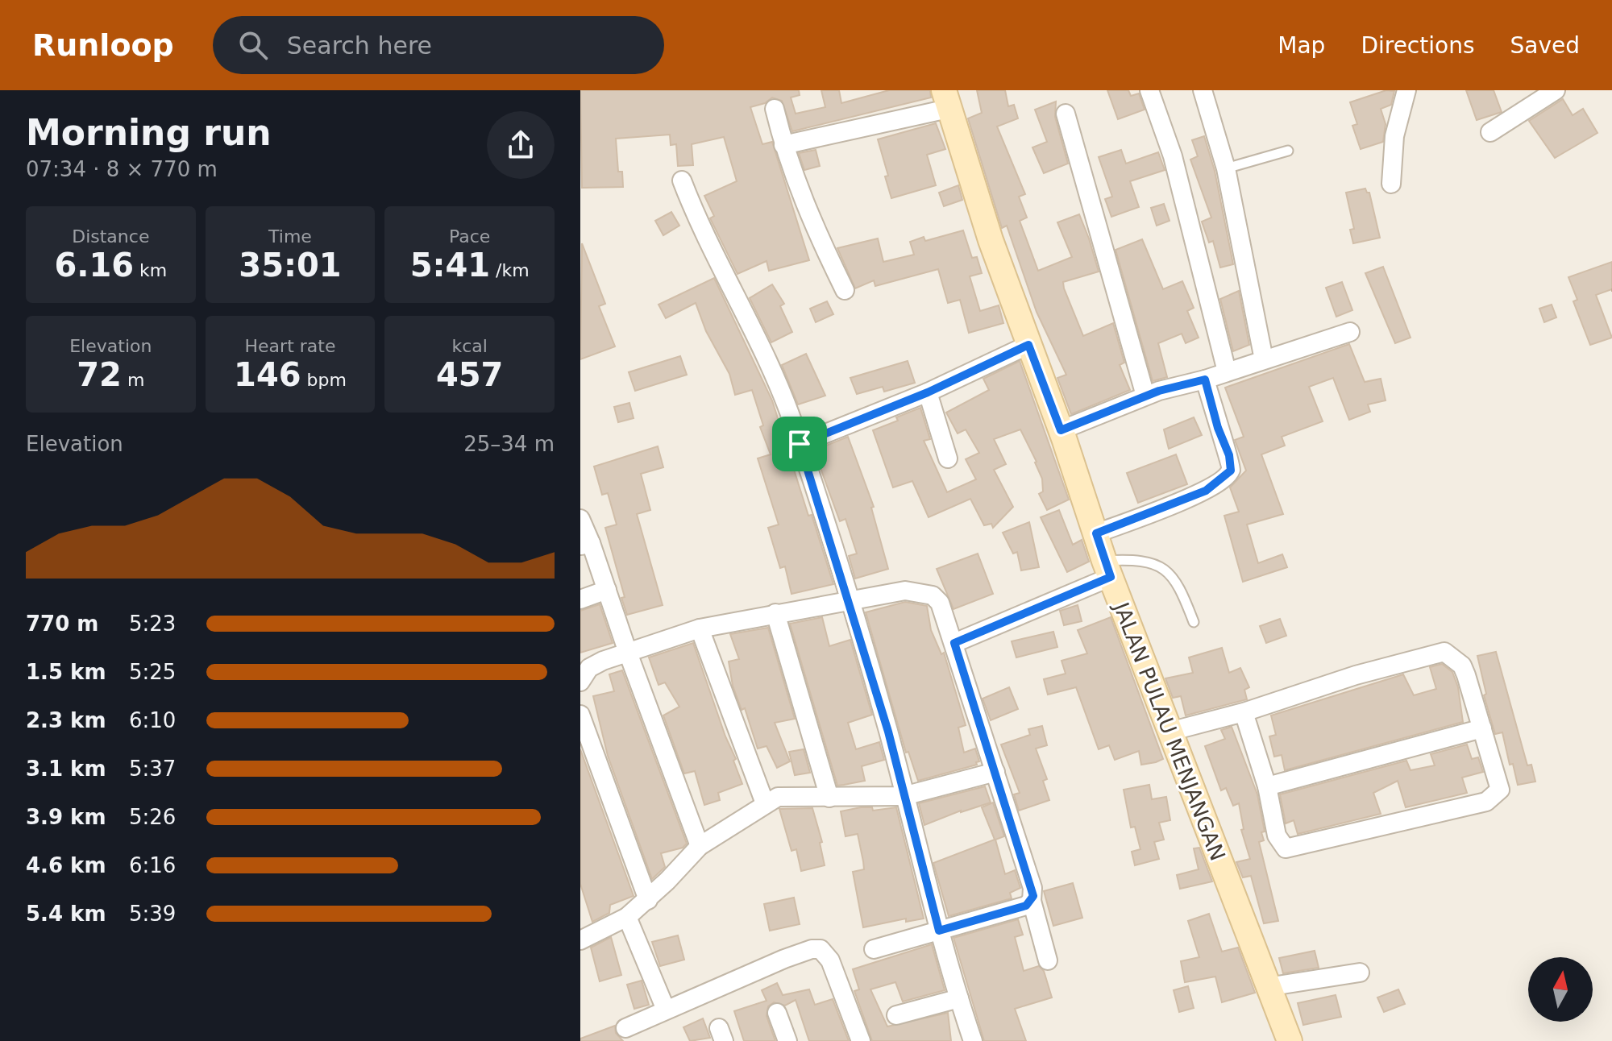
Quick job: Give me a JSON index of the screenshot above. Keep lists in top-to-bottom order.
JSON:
{
  "streets": {
    "street": ["JALAN PULAU MENJANGAN"]
  },
  "north": "top",
  "page": {
    "header": "Runloop",
    "search": "Search here",
    "nav": ["Map", "Directions", "Saved"],
    "heading": ["Morning run", "07:34 · 8 × 770 m"],
    "stats": [
      ["Distance", "6.16 km"],
      ["Time", "35:01"],
      ["Pace", "5:41 /km"],
      ["Elevation", "72 m"],
      ["Heart rate", "146 bpm"],
      ["kcal", "457"]
    ],
    "chart": ["Elevation", "25–34 m"],
    "list": [
      {
        "name": "770 m",
        "note": "5:23"
      },
      {
        "name": "1.5 km",
        "note": "5:25"
      },
      {
        "name": "2.3 km",
        "note": "6:10"
      },
      {
        "name": "3.1 km",
        "note": "5:37"
      },
      {
        "name": "3.9 km",
        "note": "5:26"
      },
      {
        "name": "4.6 km",
        "note": "6:16"
      },
      {
        "name": "5.4 km",
        "note": "5:39"
      }
    ]
  }
}
